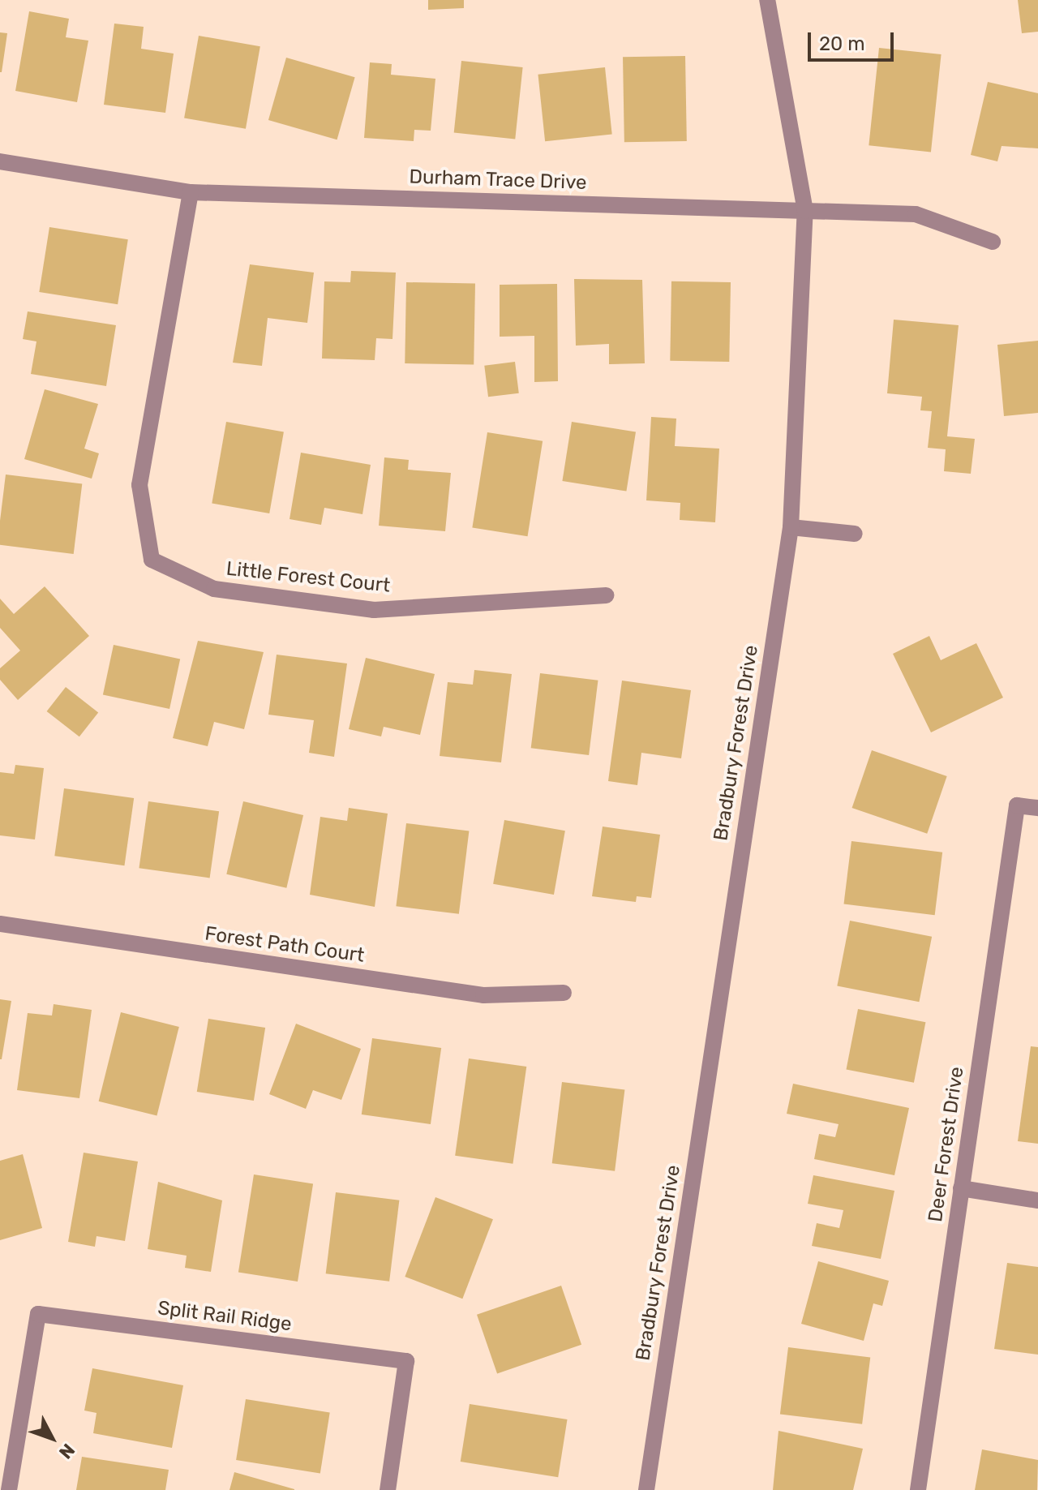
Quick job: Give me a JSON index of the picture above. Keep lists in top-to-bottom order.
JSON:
{
  "streets": {
    "street": [
      "Durham Trace Drive",
      "Little Forest Court",
      "Bradbury Forest Drive",
      "Forest Path Court",
      "Deer Forest Drive",
      "Split Rail Ridge"
    ]
  },
  "crossings": [
    ["Durham Trace Drive", "Little Forest Court"],
    ["Durham Trace Drive", "Bradbury Forest Drive"]
  ],
  "scale_bar": "20 m",
  "north": "bottom right"
}
